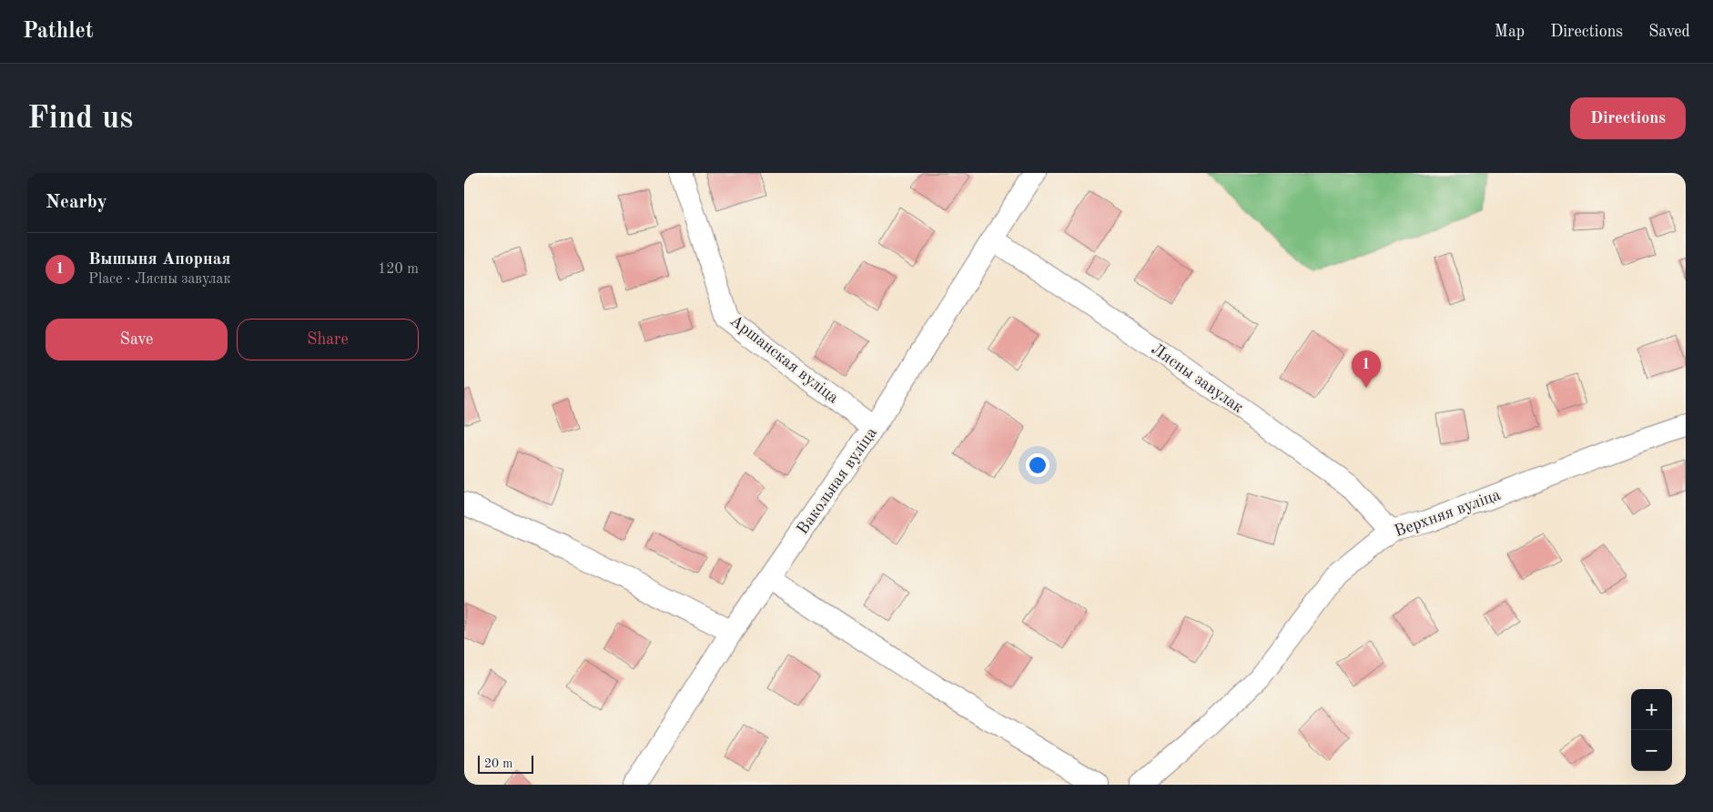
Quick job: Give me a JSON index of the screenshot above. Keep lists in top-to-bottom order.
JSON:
{
  "streets": {
    "street": [
      "Аршанская вуліца",
      "Лясны завулак",
      "Вакольная вуліца",
      "Верхняя вуліца"
    ]
  },
  "crossings": [
    ["Аршанская вуліца", "Вакольная вуліца"],
    ["Лясны завулак", "Вакольная вуліца"],
    ["Лясны завулак", "Верхняя вуліца"]
  ],
  "scale_bar": "20 m",
  "page": {
    "header": "Pathlet",
    "nav": ["Map", "Directions", "Saved"],
    "buttons": [
      "Directions",
      ["Save", "Share"]
    ],
    "title": "Find us",
    "heading": "Nearby",
    "list": [
      {
        "mark": "1",
        "name": "Вышыня Апорная",
        "note": "Place · Лясны завулак",
        "value": "120 m"
      }
    ],
    "pins": "1",
    "map_buttons": ["+", "−"],
    "scale": "20 m"
  }
}
